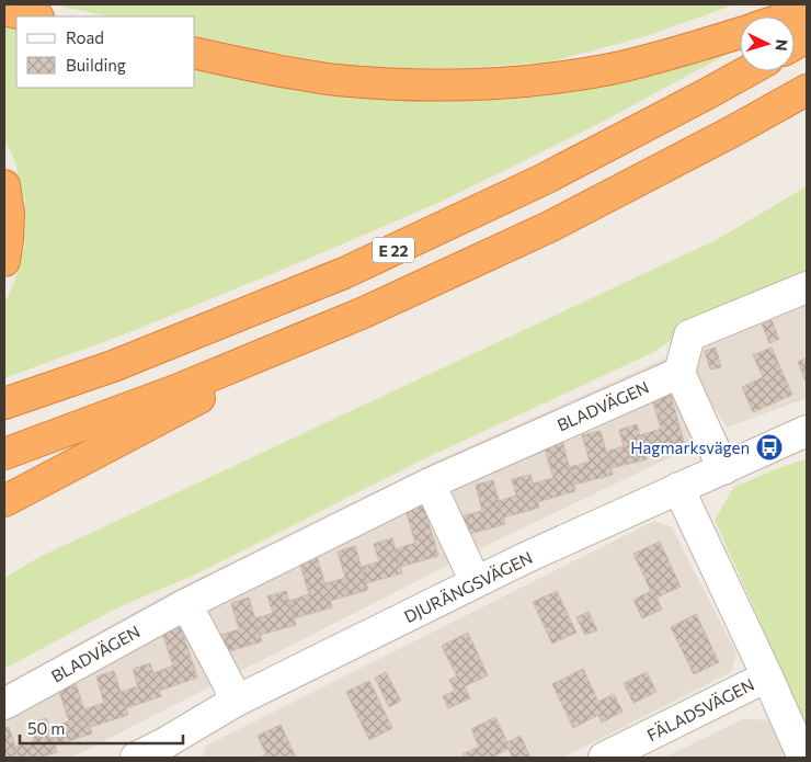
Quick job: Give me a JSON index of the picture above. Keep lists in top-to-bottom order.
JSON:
{
  "streets": {
    "highway": ["E 22"],
    "street": ["BLADVÄGEN", "DJURÄNGSVÄGEN", "FÄLADSVÄGEN"]
  },
  "places": {
    "bus stop": ["Hagmarksvägen"]
  },
  "legend": ["Road", "Building"],
  "scale_bar": "50 m",
  "north": "right"
}
